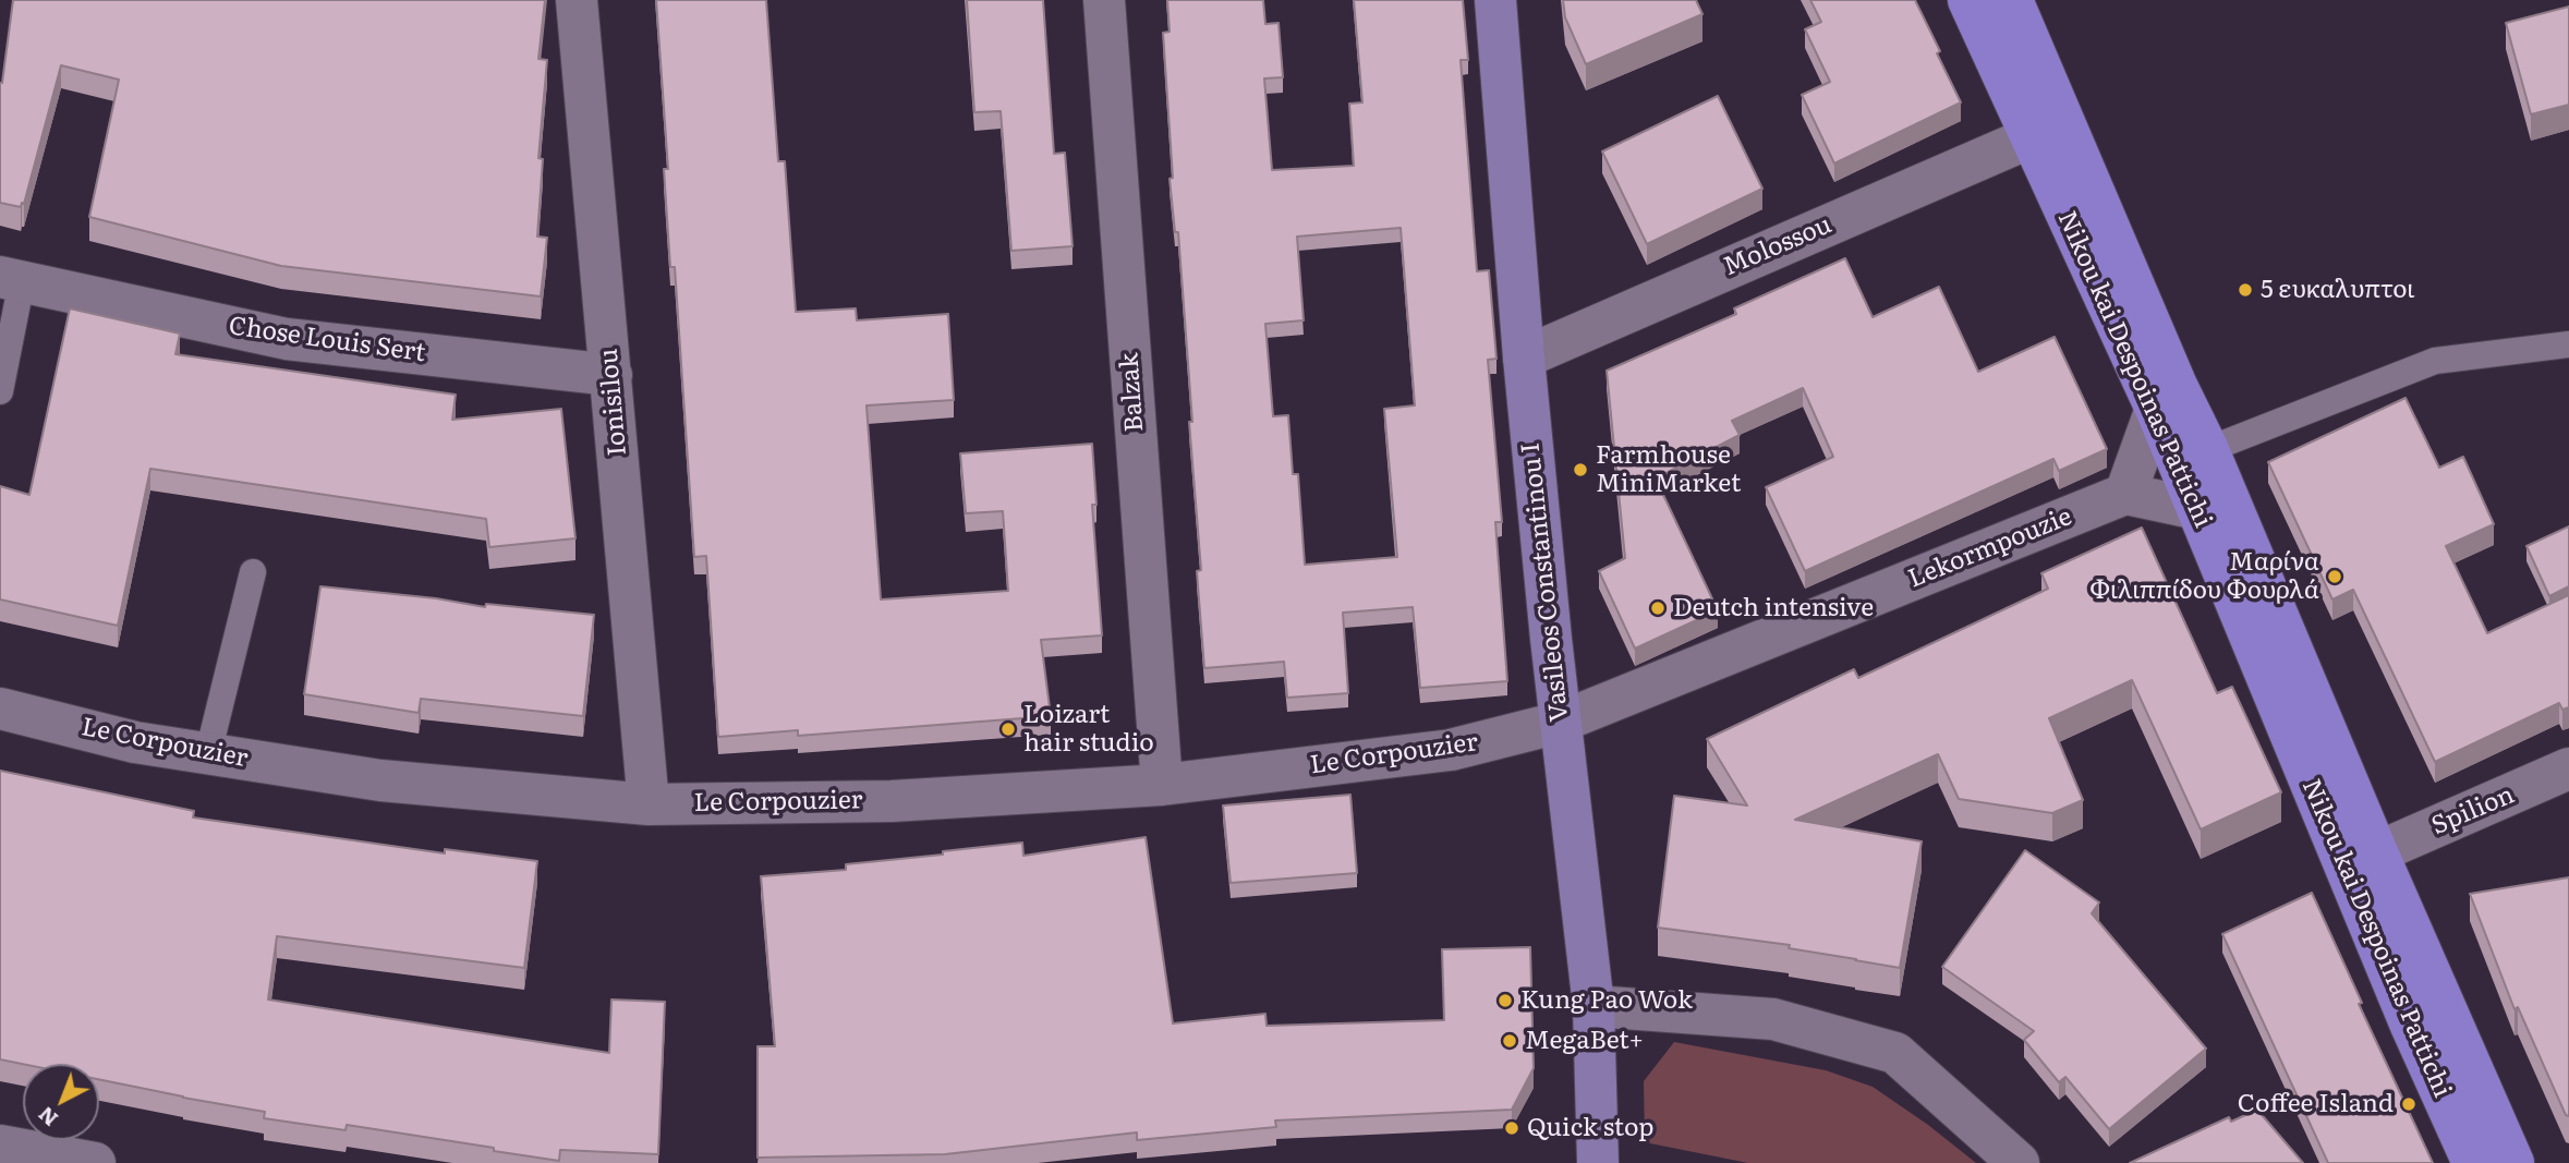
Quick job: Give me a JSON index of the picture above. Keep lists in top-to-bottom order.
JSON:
{
  "streets": {
    "main road": ["Nikou kai Despoinas Pattichi", "Vasileos Constantinou I"],
    "street": [
      "Molossou",
      "Chose Louis Sert",
      "Balzak",
      "Ionisilou",
      "Lekormpouzie",
      "Le Corpouzier",
      "Spilion"
    ]
  },
  "crossings": [
    ["Molossou", "Nikou kai Despoinas Pattichi"],
    ["Molossou", "Vasileos Constantinou I"],
    ["Chose Louis Sert", "Ionisilou"],
    ["Nikou kai Despoinas Pattichi", "Spilion"],
    ["Balzak", "Le Corpouzier"],
    ["Ionisilou", "Le Corpouzier"],
    ["Lekormpouzie", "Vasileos Constantinou I"],
    ["Lekormpouzie", "Le Corpouzier"],
    ["Vasileos Constantinou I", "Le Corpouzier"]
  ],
  "places": [
    "5 ευκαλυπτοι",
    "Farmhouse MiniMarket",
    "Μαρίνα Φιλιππίδου Φουρλά",
    "Deutch intensive",
    "Loizart hair studio",
    "Kung Pao Wok",
    "MegaBet+",
    "Coffee Island",
    "Quick stop"
  ],
  "north": "bottom left"
}
